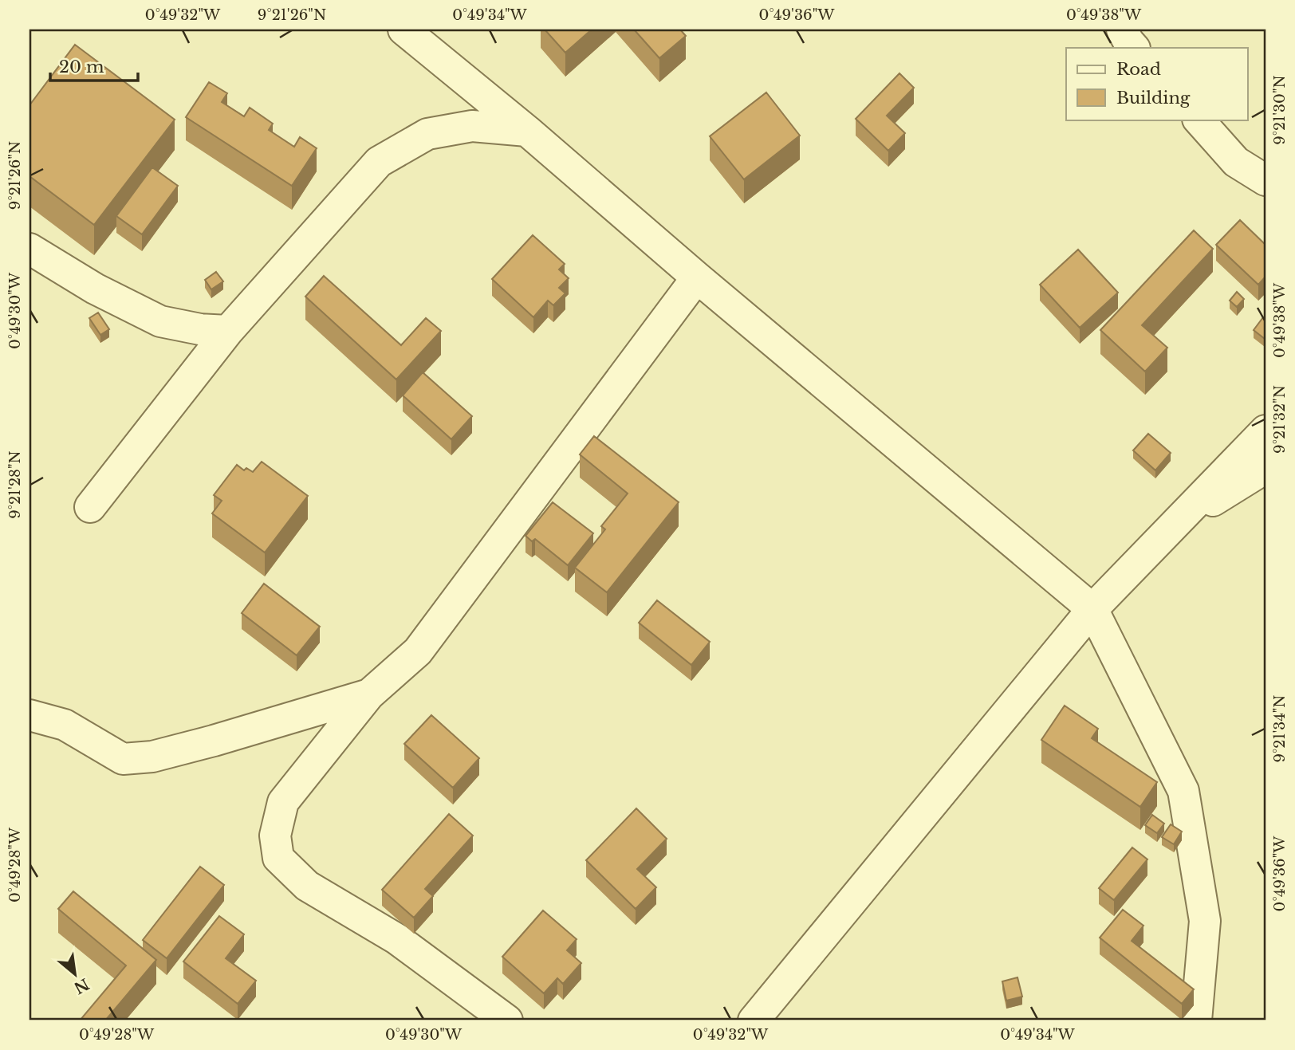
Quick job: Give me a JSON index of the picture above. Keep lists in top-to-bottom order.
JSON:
{
  "legend": ["Road", "Building"],
  "scale_bar": "20 m",
  "north": "bottom right",
  "coordinates": [
    "0°49'32\"W",
    "9°21'26\"N",
    "0°49'34\"W",
    "0°49'36\"W",
    "0°49'38\"W",
    "9°21'30\"N",
    "0°49'30\"W",
    "9°21'32\"N",
    "9°21'28\"N",
    "9°21'34\"N",
    "0°49'28\"W"
  ]
}
